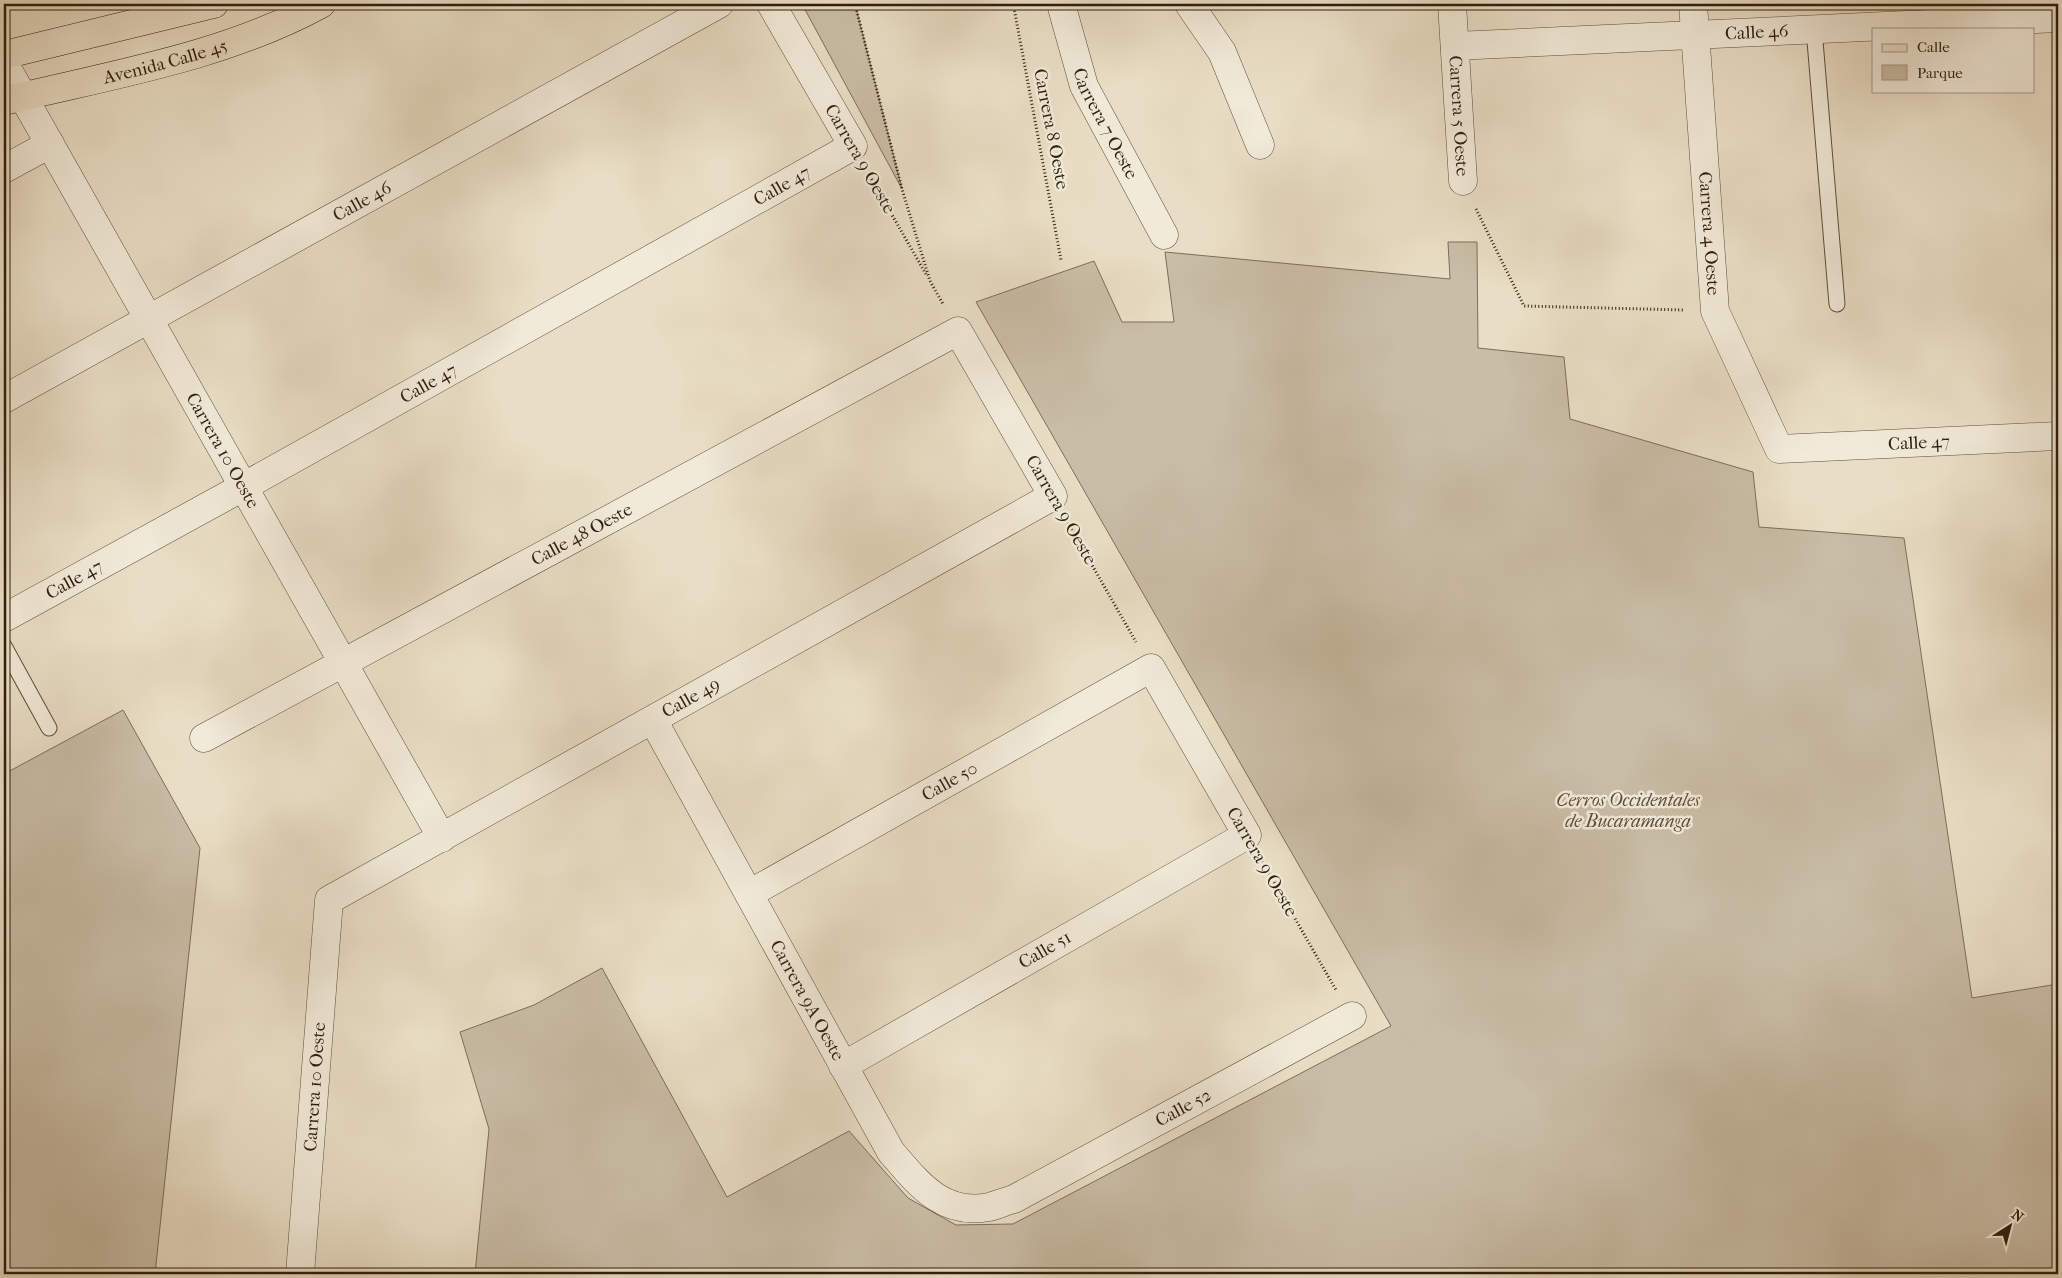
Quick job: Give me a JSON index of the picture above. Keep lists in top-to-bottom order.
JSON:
{
  "streets": {
    "main road": ["Avenida Calle 45"],
    "street": [
      "Calle 46",
      "Carrera 5 Oeste",
      "Carrera 7 Oeste",
      "Carrera 9 Oeste",
      "Calle 47",
      "Carrera 4 Oeste",
      "Carrera 10 Oeste",
      "Calle 48 Oeste",
      "Calle 49",
      "Calle 50",
      "Calle 51",
      "Carrera 9A Oeste",
      "Calle 52"
    ],
    "path": ["Carrera 8 Oeste"]
  },
  "crossings": [
    ["Calle 46", "Carrera 5 Oeste"],
    ["Calle 46", "Carrera 4 Oeste"],
    ["Calle 46", "Carrera 10 Oeste"],
    ["Avenida Calle 45", "Carrera 10 Oeste"],
    ["Carrera 5 Oeste", "Carrera 4 Oeste"],
    ["Carrera 9 Oeste", "Calle 47"],
    ["Carrera 9 Oeste", "Calle 48 Oeste"],
    ["Carrera 9 Oeste", "Calle 49"],
    ["Carrera 9 Oeste", "Calle 50"],
    ["Carrera 9 Oeste", "Calle 51"],
    ["Carrera 9 Oeste", "Calle 52"],
    ["Calle 47", "Carrera 4 Oeste"],
    ["Calle 47", "Carrera 10 Oeste"],
    ["Carrera 10 Oeste", "Calle 48 Oeste"],
    ["Carrera 10 Oeste", "Calle 49"],
    ["Calle 49", "Carrera 9A Oeste"],
    ["Calle 50", "Carrera 9A Oeste"],
    ["Calle 51", "Carrera 9A Oeste"],
    ["Carrera 9A Oeste", "Calle 52"]
  ],
  "parks": ["Cerros Occidentales de Bucaramanga"],
  "legend": ["Calle", "Parque"],
  "north": "top right"
}
